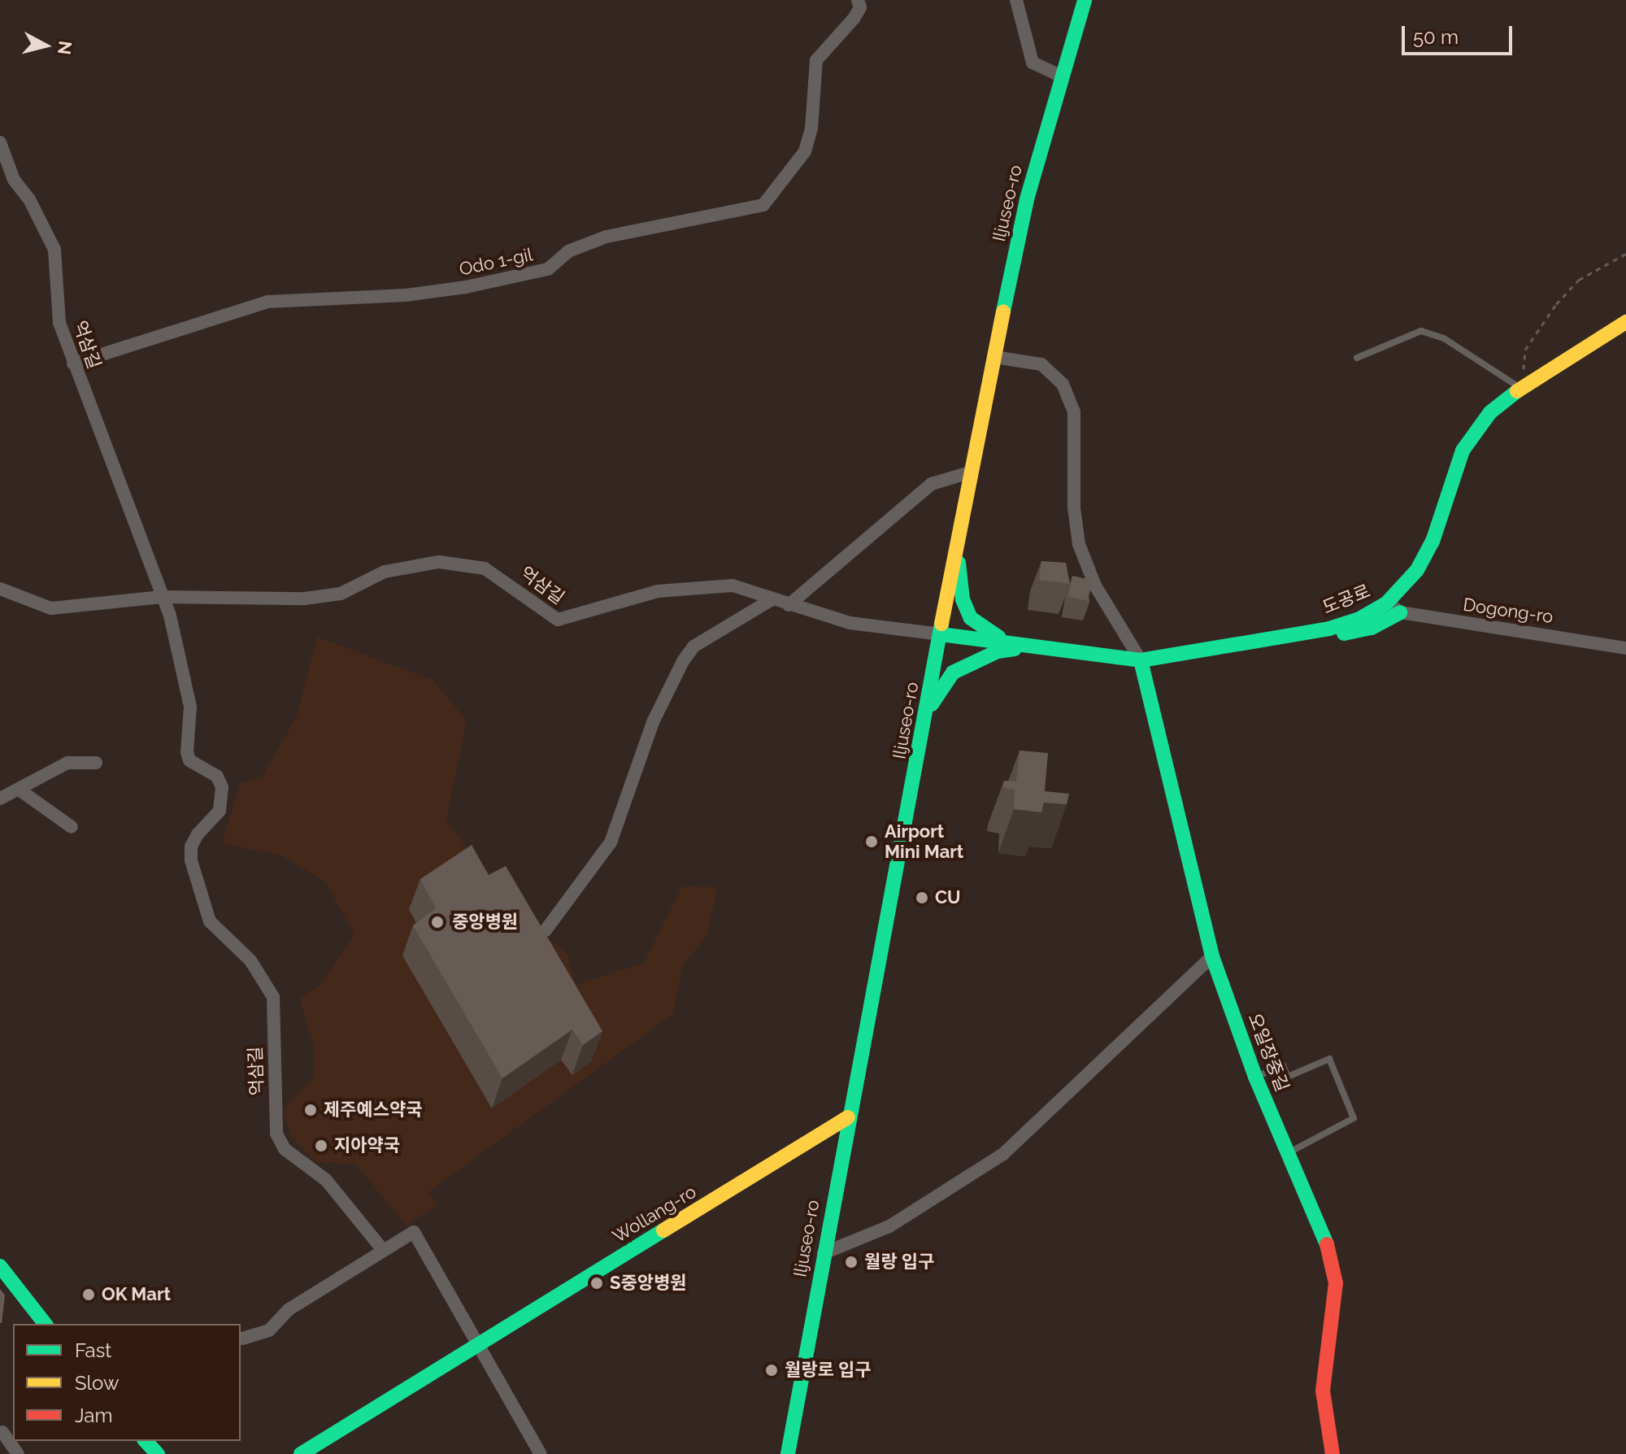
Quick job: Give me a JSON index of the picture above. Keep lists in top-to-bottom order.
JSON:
{
  "streets": {
    "main road": [
      "Iljuseo-ro",
      "도공로",
      "오일장중길",
      "Wollang-ro"
    ],
    "street": ["Odo 1-gil", "억삼길", "Dogong-ro"]
  },
  "crossings": [
    ["Iljuseo-ro", "억삼길"],
    ["Iljuseo-ro", "도공로"],
    ["Iljuseo-ro", "Wollang-ro"],
    ["Odo 1-gil", "억삼길"],
    ["억삼길", "도공로"],
    ["도공로", "Dogong-ro"],
    ["도공로", "오일장중길"]
  ],
  "places": [
    "Airport Mini Mart",
    "CU",
    "중앙병원",
    "제주예스약국",
    "지아약국",
    "월랑 입구",
    "S중앙병원",
    "OK Mart",
    "월랑로 입구"
  ],
  "legend": ["Fast", "Slow", "Jam"],
  "scale_bar": "50 m",
  "north": "right"
}
